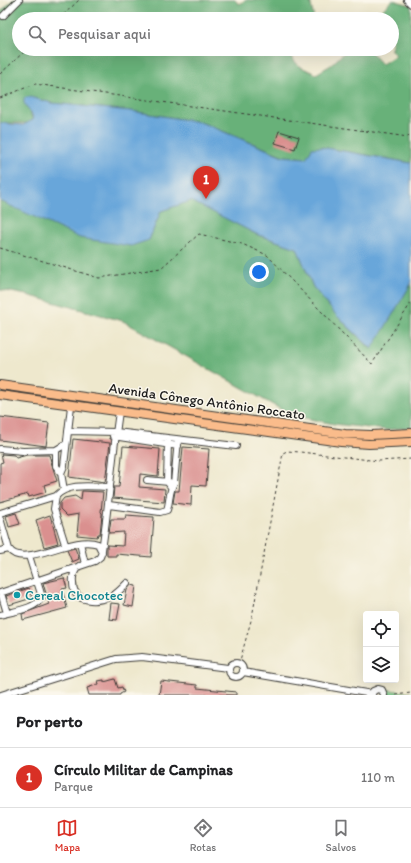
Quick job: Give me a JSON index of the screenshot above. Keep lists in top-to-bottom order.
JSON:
{
  "streets": {
    "main road": ["Avenida Cônego Antônio Roccato"]
  },
  "places": ["Cereal Chocotec"],
  "page": {
    "search": "Pesquisar aqui",
    "pins": "1",
    "heading": "Por perto",
    "list": [
      {
        "mark": "1",
        "name": "Círculo Militar de Campinas",
        "note": "Parque",
        "value": "110 m"
      }
    ],
    "nav": ["Mapa", "Rotas", "Salvos"]
  }
}
